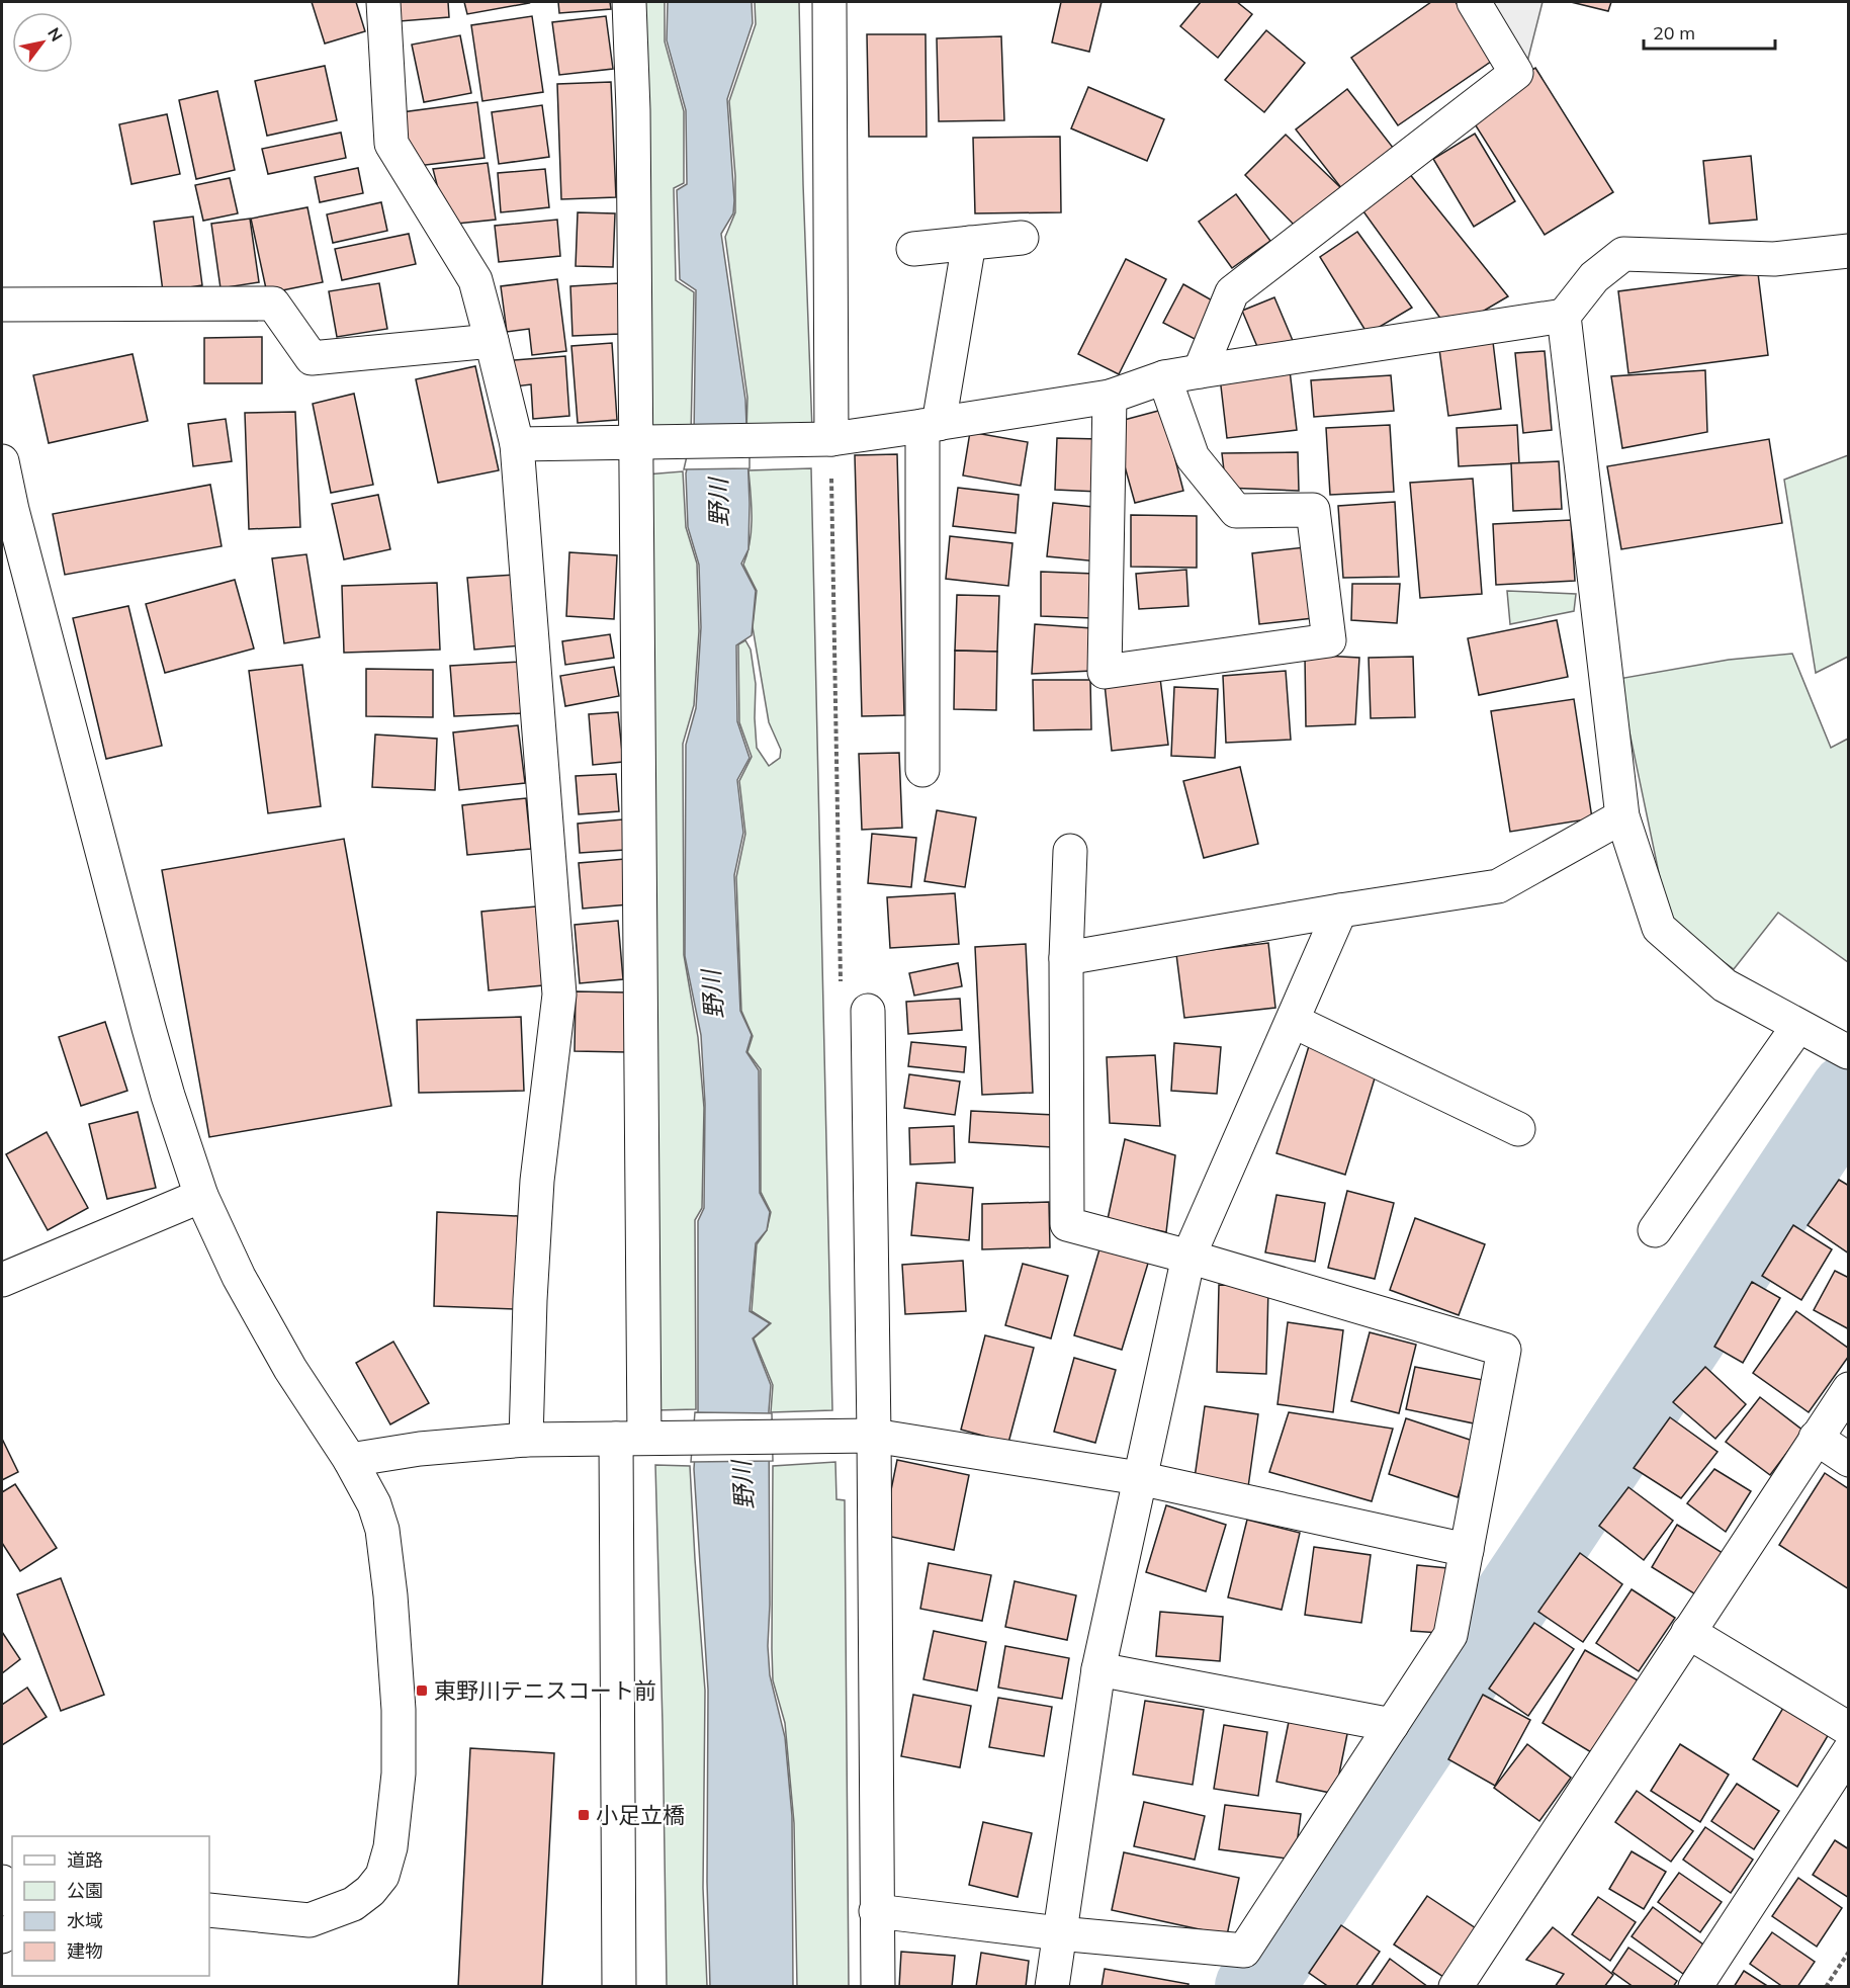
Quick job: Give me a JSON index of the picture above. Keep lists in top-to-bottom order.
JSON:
{
  "water": ["野川"],
  "places": {
    "transit": ["東野川テニスコート前", "小足立橋"]
  },
  "legend": [
    "道路",
    "公園",
    "水域",
    "建物"
  ],
  "scale_bar": "20 m",
  "north": "top right"
}
